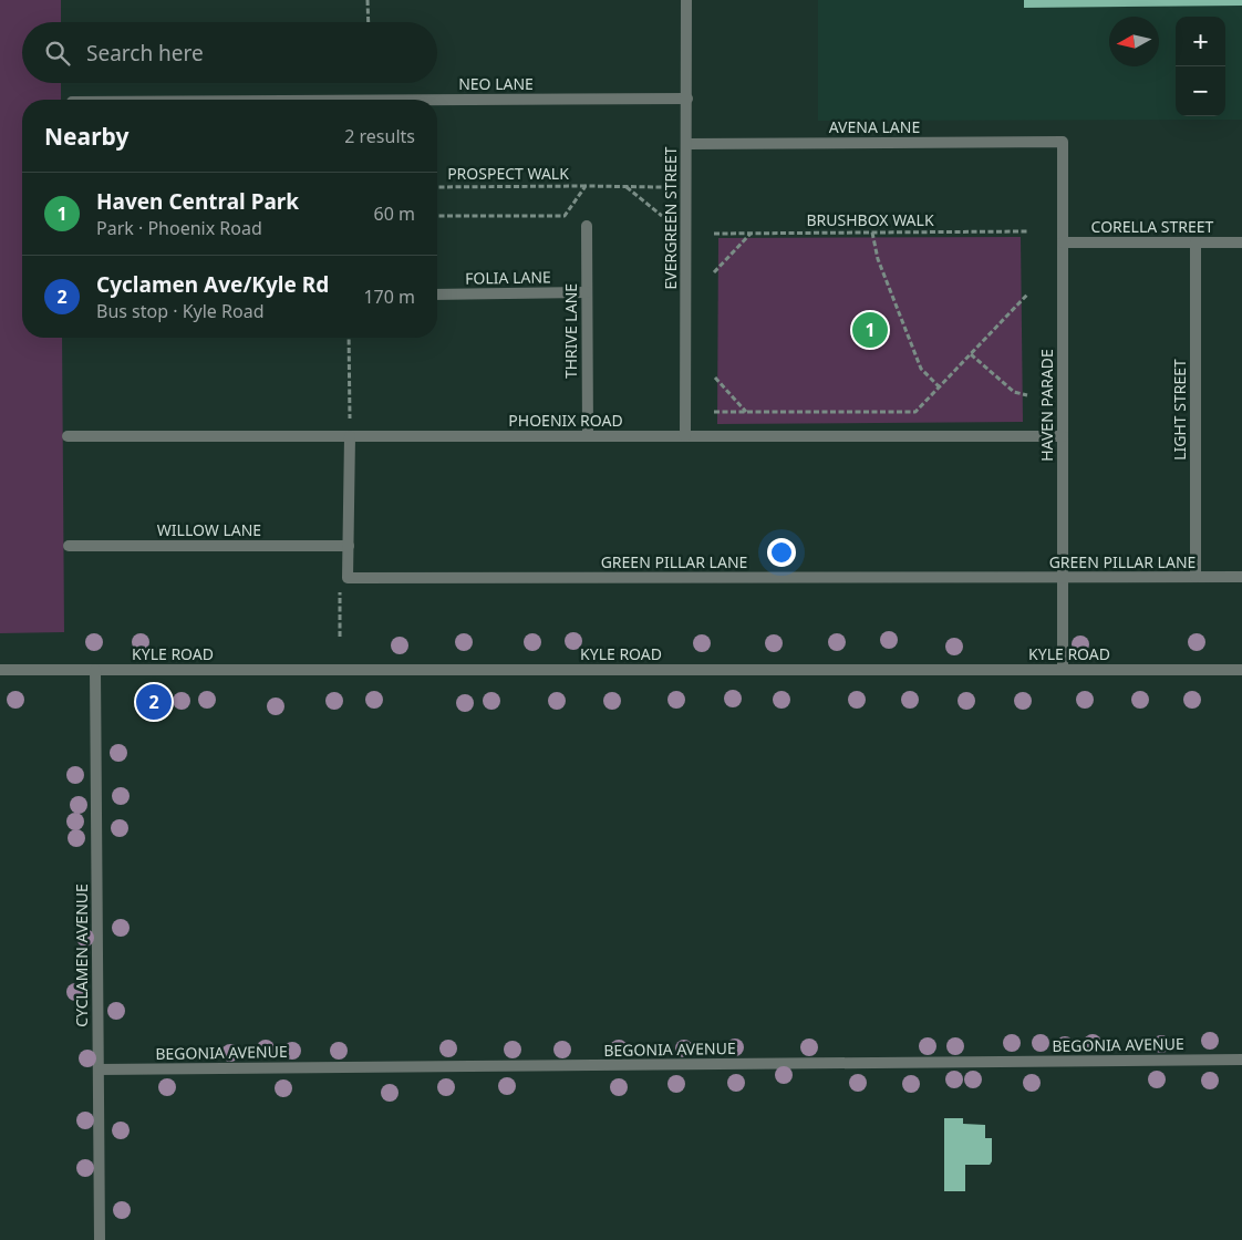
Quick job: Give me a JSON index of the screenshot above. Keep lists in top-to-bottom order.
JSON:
{
  "streets": {
    "street": [
      "NEO LANE",
      "AVENA LANE",
      "EVERGREEN STREET",
      "CORELLA STREET",
      "FOLIA LANE",
      "THRIVE LANE",
      "HAVEN PARADE",
      "LIGHT STREET",
      "PHOENIX ROAD",
      "WILLOW LANE",
      "GREEN PILLAR LANE",
      "KYLE ROAD",
      "CYCLAMEN AVENUE",
      "BEGONIA AVENUE"
    ],
    "path": ["PROSPECT WALK", "BRUSHBOX WALK"]
  },
  "crossings": [
    ["NEO LANE", "EVERGREEN STREET"],
    ["AVENA LANE", "EVERGREEN STREET"],
    ["AVENA LANE", "HAVEN PARADE"],
    ["EVERGREEN STREET", "PHOENIX ROAD"],
    ["CORELLA STREET", "HAVEN PARADE"],
    ["CORELLA STREET", "LIGHT STREET"],
    ["FOLIA LANE", "THRIVE LANE"],
    ["THRIVE LANE", "PHOENIX ROAD"],
    ["HAVEN PARADE", "PHOENIX ROAD"],
    ["HAVEN PARADE", "GREEN PILLAR LANE"],
    ["HAVEN PARADE", "KYLE ROAD"],
    ["LIGHT STREET", "GREEN PILLAR LANE"],
    ["KYLE ROAD", "CYCLAMEN AVENUE"],
    ["CYCLAMEN AVENUE", "BEGONIA AVENUE"]
  ],
  "north": "left",
  "page": {
    "map_buttons": ["+", "−"],
    "search": "Search here",
    "heading": ["Nearby", "2 results"],
    "list": [
      {
        "mark": "1",
        "name": "Haven Central Park",
        "note": "Park · Phoenix Road",
        "value": "60 m"
      },
      {
        "mark": "2",
        "name": "Cyclamen Ave/Kyle Rd",
        "note": "Bus stop · Kyle Road",
        "value": "170 m"
      }
    ],
    "pins": ["1", "2"]
  }
}
